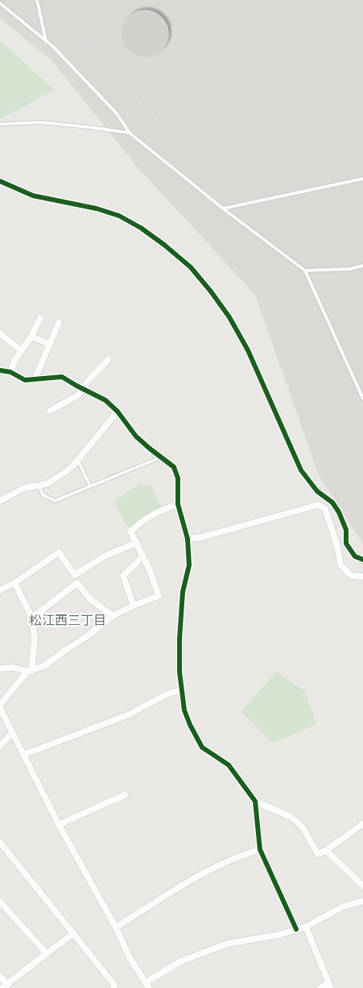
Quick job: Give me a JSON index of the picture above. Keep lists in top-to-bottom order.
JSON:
{
  "districts": ["松江西三丁目"]
}
